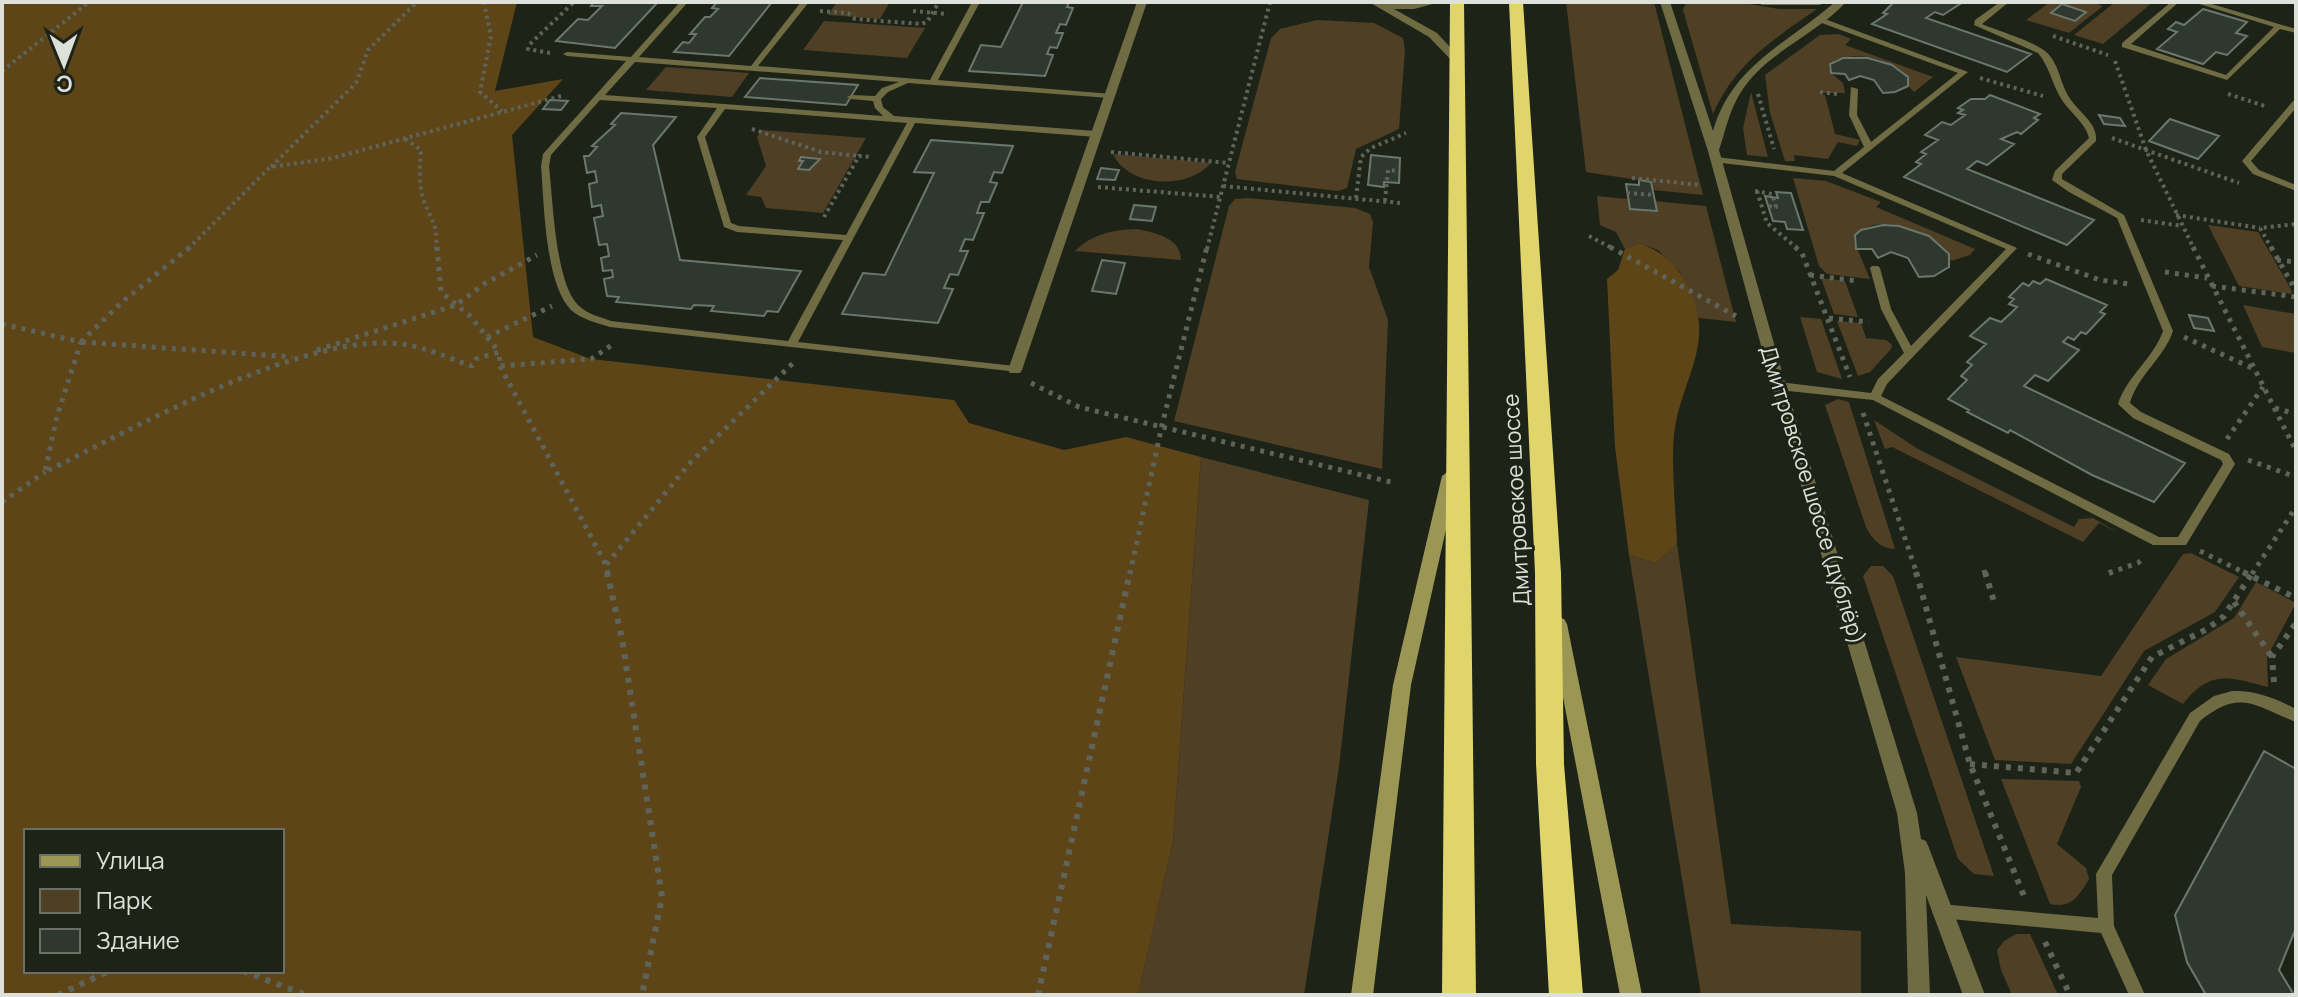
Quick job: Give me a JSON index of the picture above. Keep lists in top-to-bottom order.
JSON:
{
  "streets": {
    "highway": ["Дмитровское шоссе"],
    "street": ["Дмитровское шоссе (дублёр)"]
  },
  "legend": ["Улица", "Парк", "Здание"],
  "north": "bottom"
}
